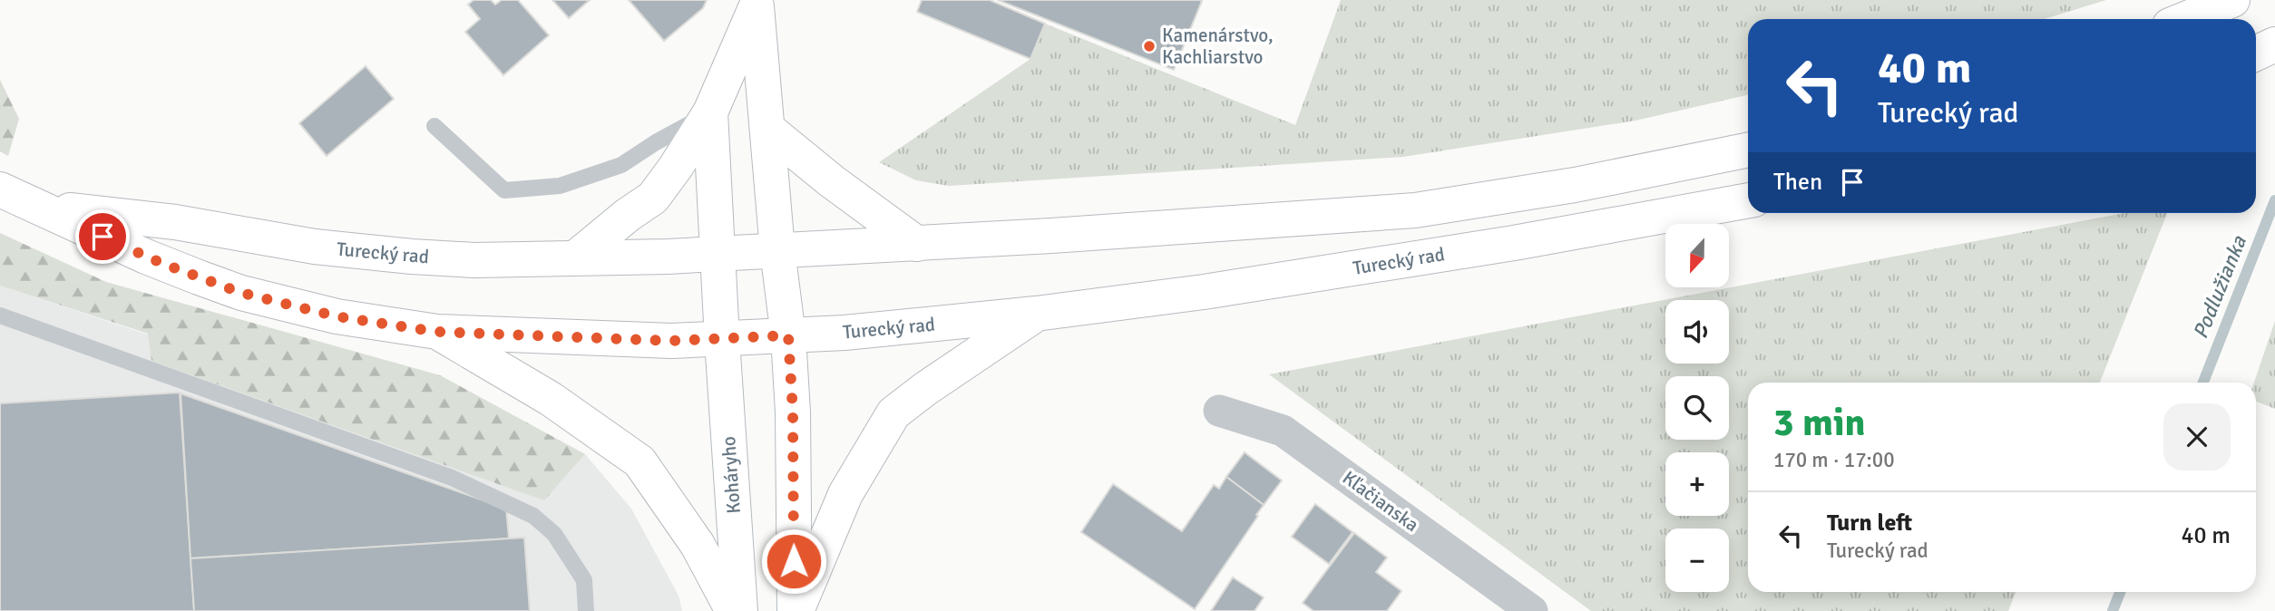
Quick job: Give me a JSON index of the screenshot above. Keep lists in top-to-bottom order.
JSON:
{
  "streets": {
    "main road": ["Turecký rad", "Koháryho"],
    "street": ["Kľačianska"]
  },
  "crossings": [
    ["Turecký rad", "Koháryho"]
  ],
  "water": ["Podlužianka"],
  "places": ["Kamenárstvo, Kachliarstvo"],
  "north": "bottom",
  "page": {
    "turn": ["40 m", "Turecký rad"],
    "then": "Then",
    "map_buttons": ["+", "−"],
    "heading": ["3 min", "170 m · 17:00"],
    "list": [
      {
        "name": "Turn left",
        "note": "Turecký rad",
        "value": "40 m"
      }
    ]
  }
}
